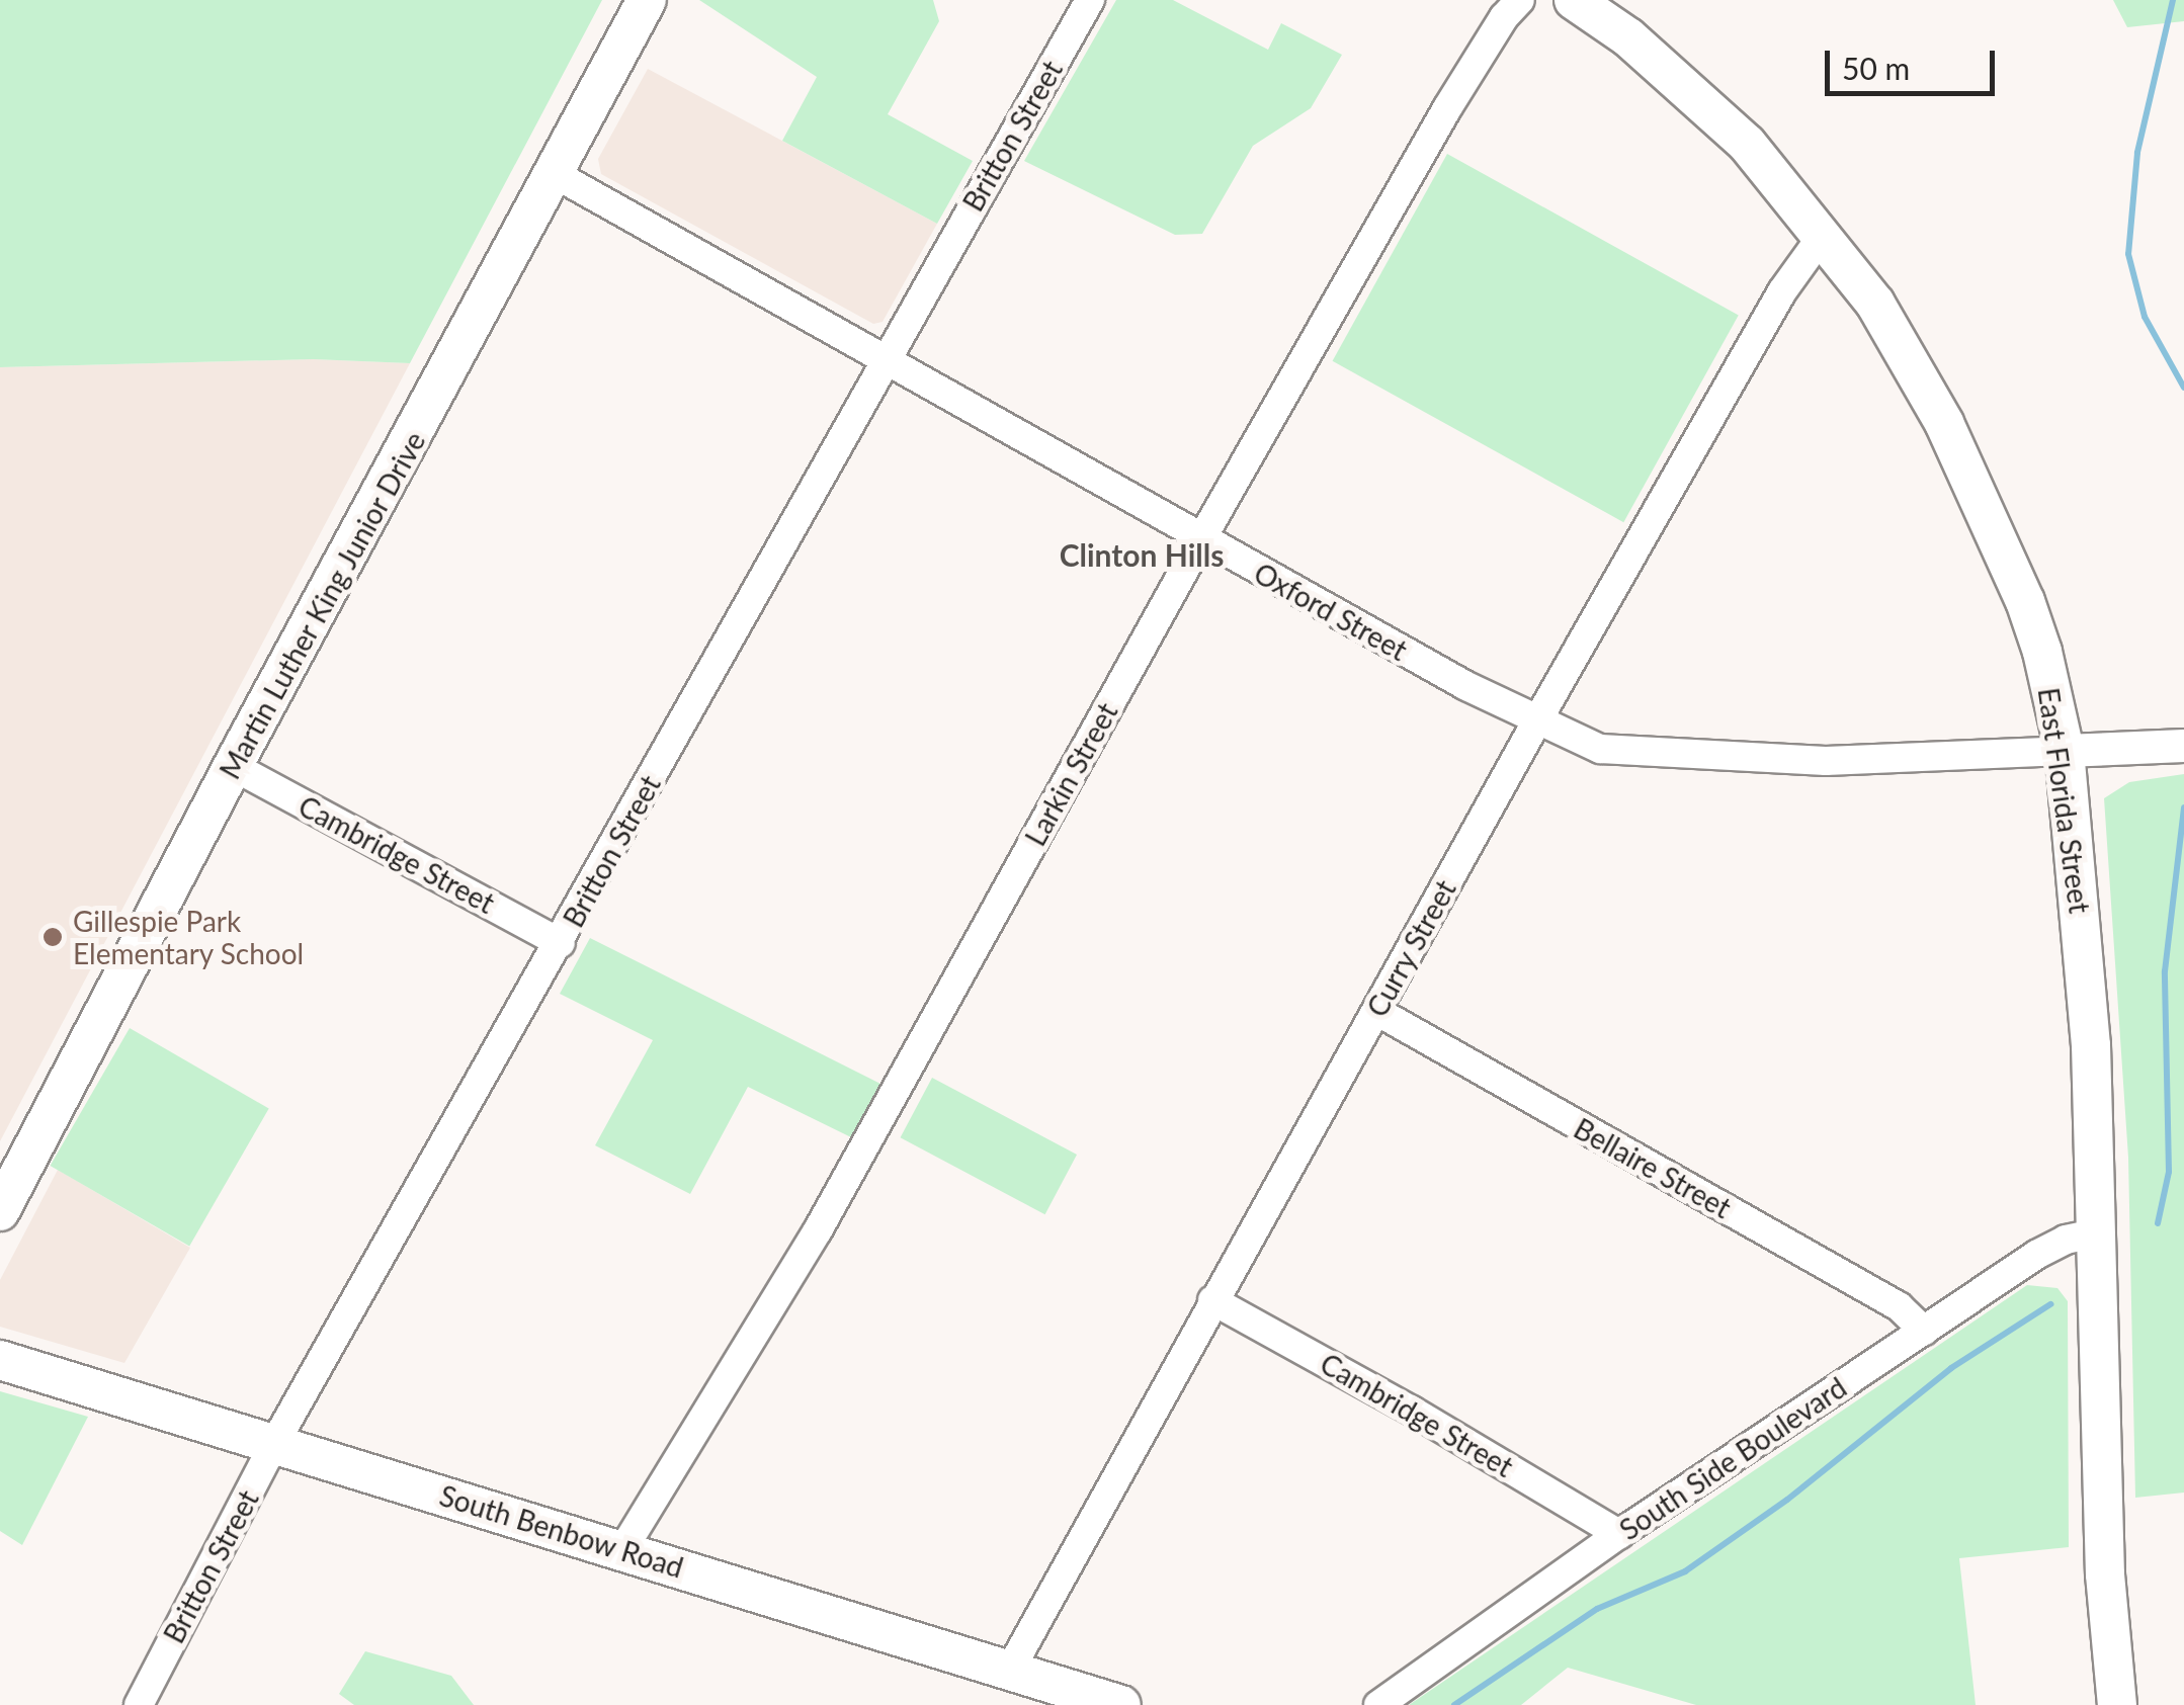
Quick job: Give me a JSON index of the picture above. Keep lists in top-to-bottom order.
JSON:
{
  "streets": {
    "main road": ["Martin Luther King Junior Drive", "East Florida Street", "South Benbow Road"],
    "street": [
      "Britton Street",
      "Oxford Street",
      "Larkin Street",
      "Cambridge Street",
      "Curry Street",
      "Bellaire Street",
      "South Side Boulevard"
    ]
  },
  "crossings": [
    ["Britton Street", "Oxford Street"],
    ["Britton Street", "Cambridge Street"],
    ["Britton Street", "South Benbow Road"],
    ["Martin Luther King Junior Drive", "Oxford Street"],
    ["Martin Luther King Junior Drive", "Cambridge Street"],
    ["Oxford Street", "Larkin Street"],
    ["Oxford Street", "East Florida Street"],
    ["Oxford Street", "Curry Street"],
    ["Larkin Street", "South Benbow Road"],
    ["East Florida Street", "Curry Street"],
    ["East Florida Street", "South Side Boulevard"],
    ["Cambridge Street", "Curry Street"],
    ["Cambridge Street", "South Side Boulevard"],
    ["Curry Street", "Bellaire Street"],
    ["Curry Street", "South Benbow Road"],
    ["Bellaire Street", "South Side Boulevard"]
  ],
  "districts": ["Clinton Hills"],
  "places": ["Gillespie Park Elementary School"],
  "scale_bar": "50 m"
}
